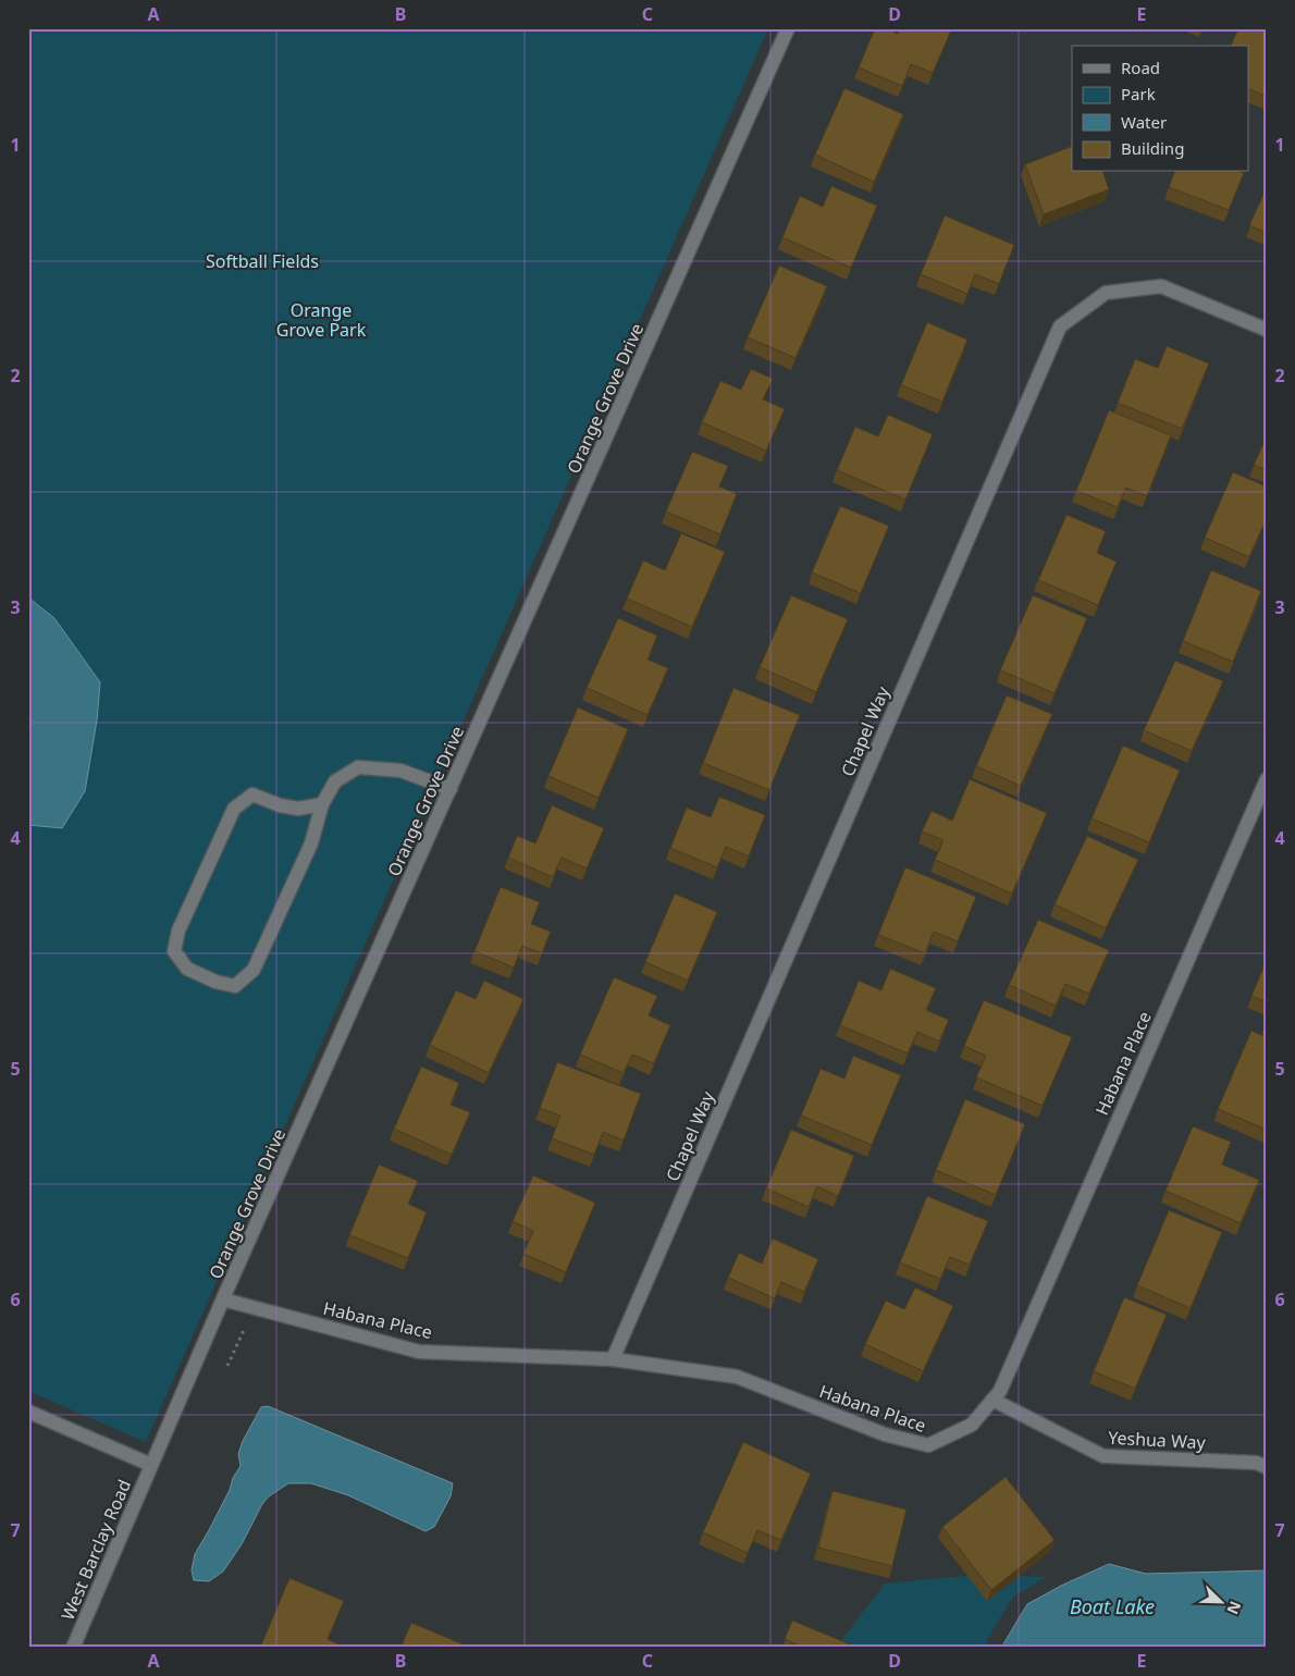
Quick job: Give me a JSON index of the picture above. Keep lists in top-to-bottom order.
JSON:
{
  "streets": {
    "street": [
      "Orange Grove Drive",
      "Chapel Way",
      "Habana Place",
      "Yeshua Way",
      "West Barclay Road"
    ]
  },
  "crossings": [
    ["Orange Grove Drive", "Habana Place"],
    ["Orange Grove Drive", "West Barclay Road"],
    ["Chapel Way", "Habana Place"],
    ["Habana Place", "Yeshua Way"]
  ],
  "water": ["Boat Lake"],
  "parks": ["Softball Fields", "Orange Grove Park"],
  "legend": [
    "Road",
    "Park",
    "Water",
    "Building"
  ],
  "north": "bottom right",
  "grid": {
    "columns": [
      "A",
      "B",
      "C",
      "D",
      "E"
    ],
    "rows": [
      "1",
      "2",
      "3",
      "4",
      "5",
      "6",
      "7"
    ]
  }
}
